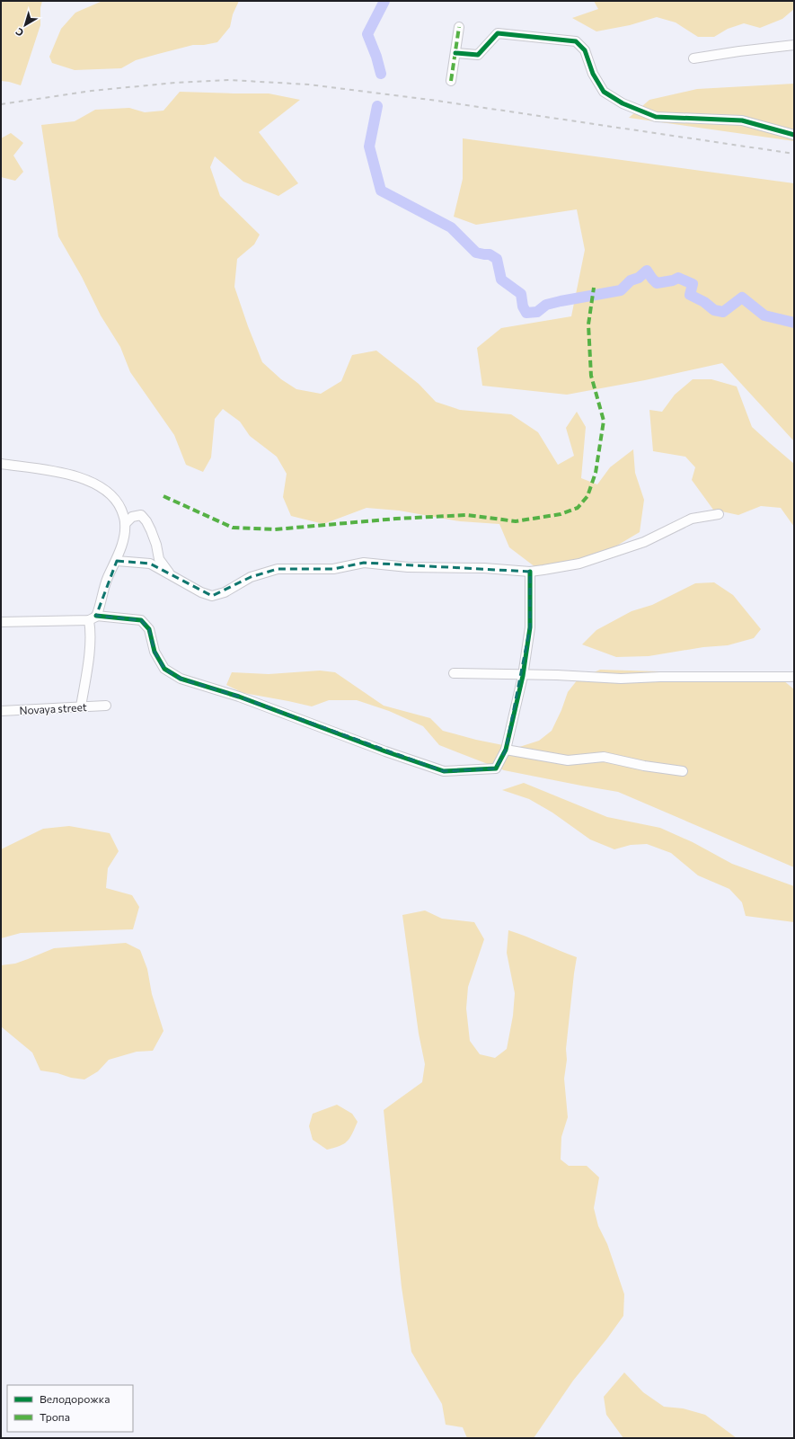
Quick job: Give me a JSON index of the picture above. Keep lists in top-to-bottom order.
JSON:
{
  "streets": {
    "street": ["Novaya street"]
  },
  "legend": ["Велодорожка", "Тропа"],
  "north": "bottom left"
}
